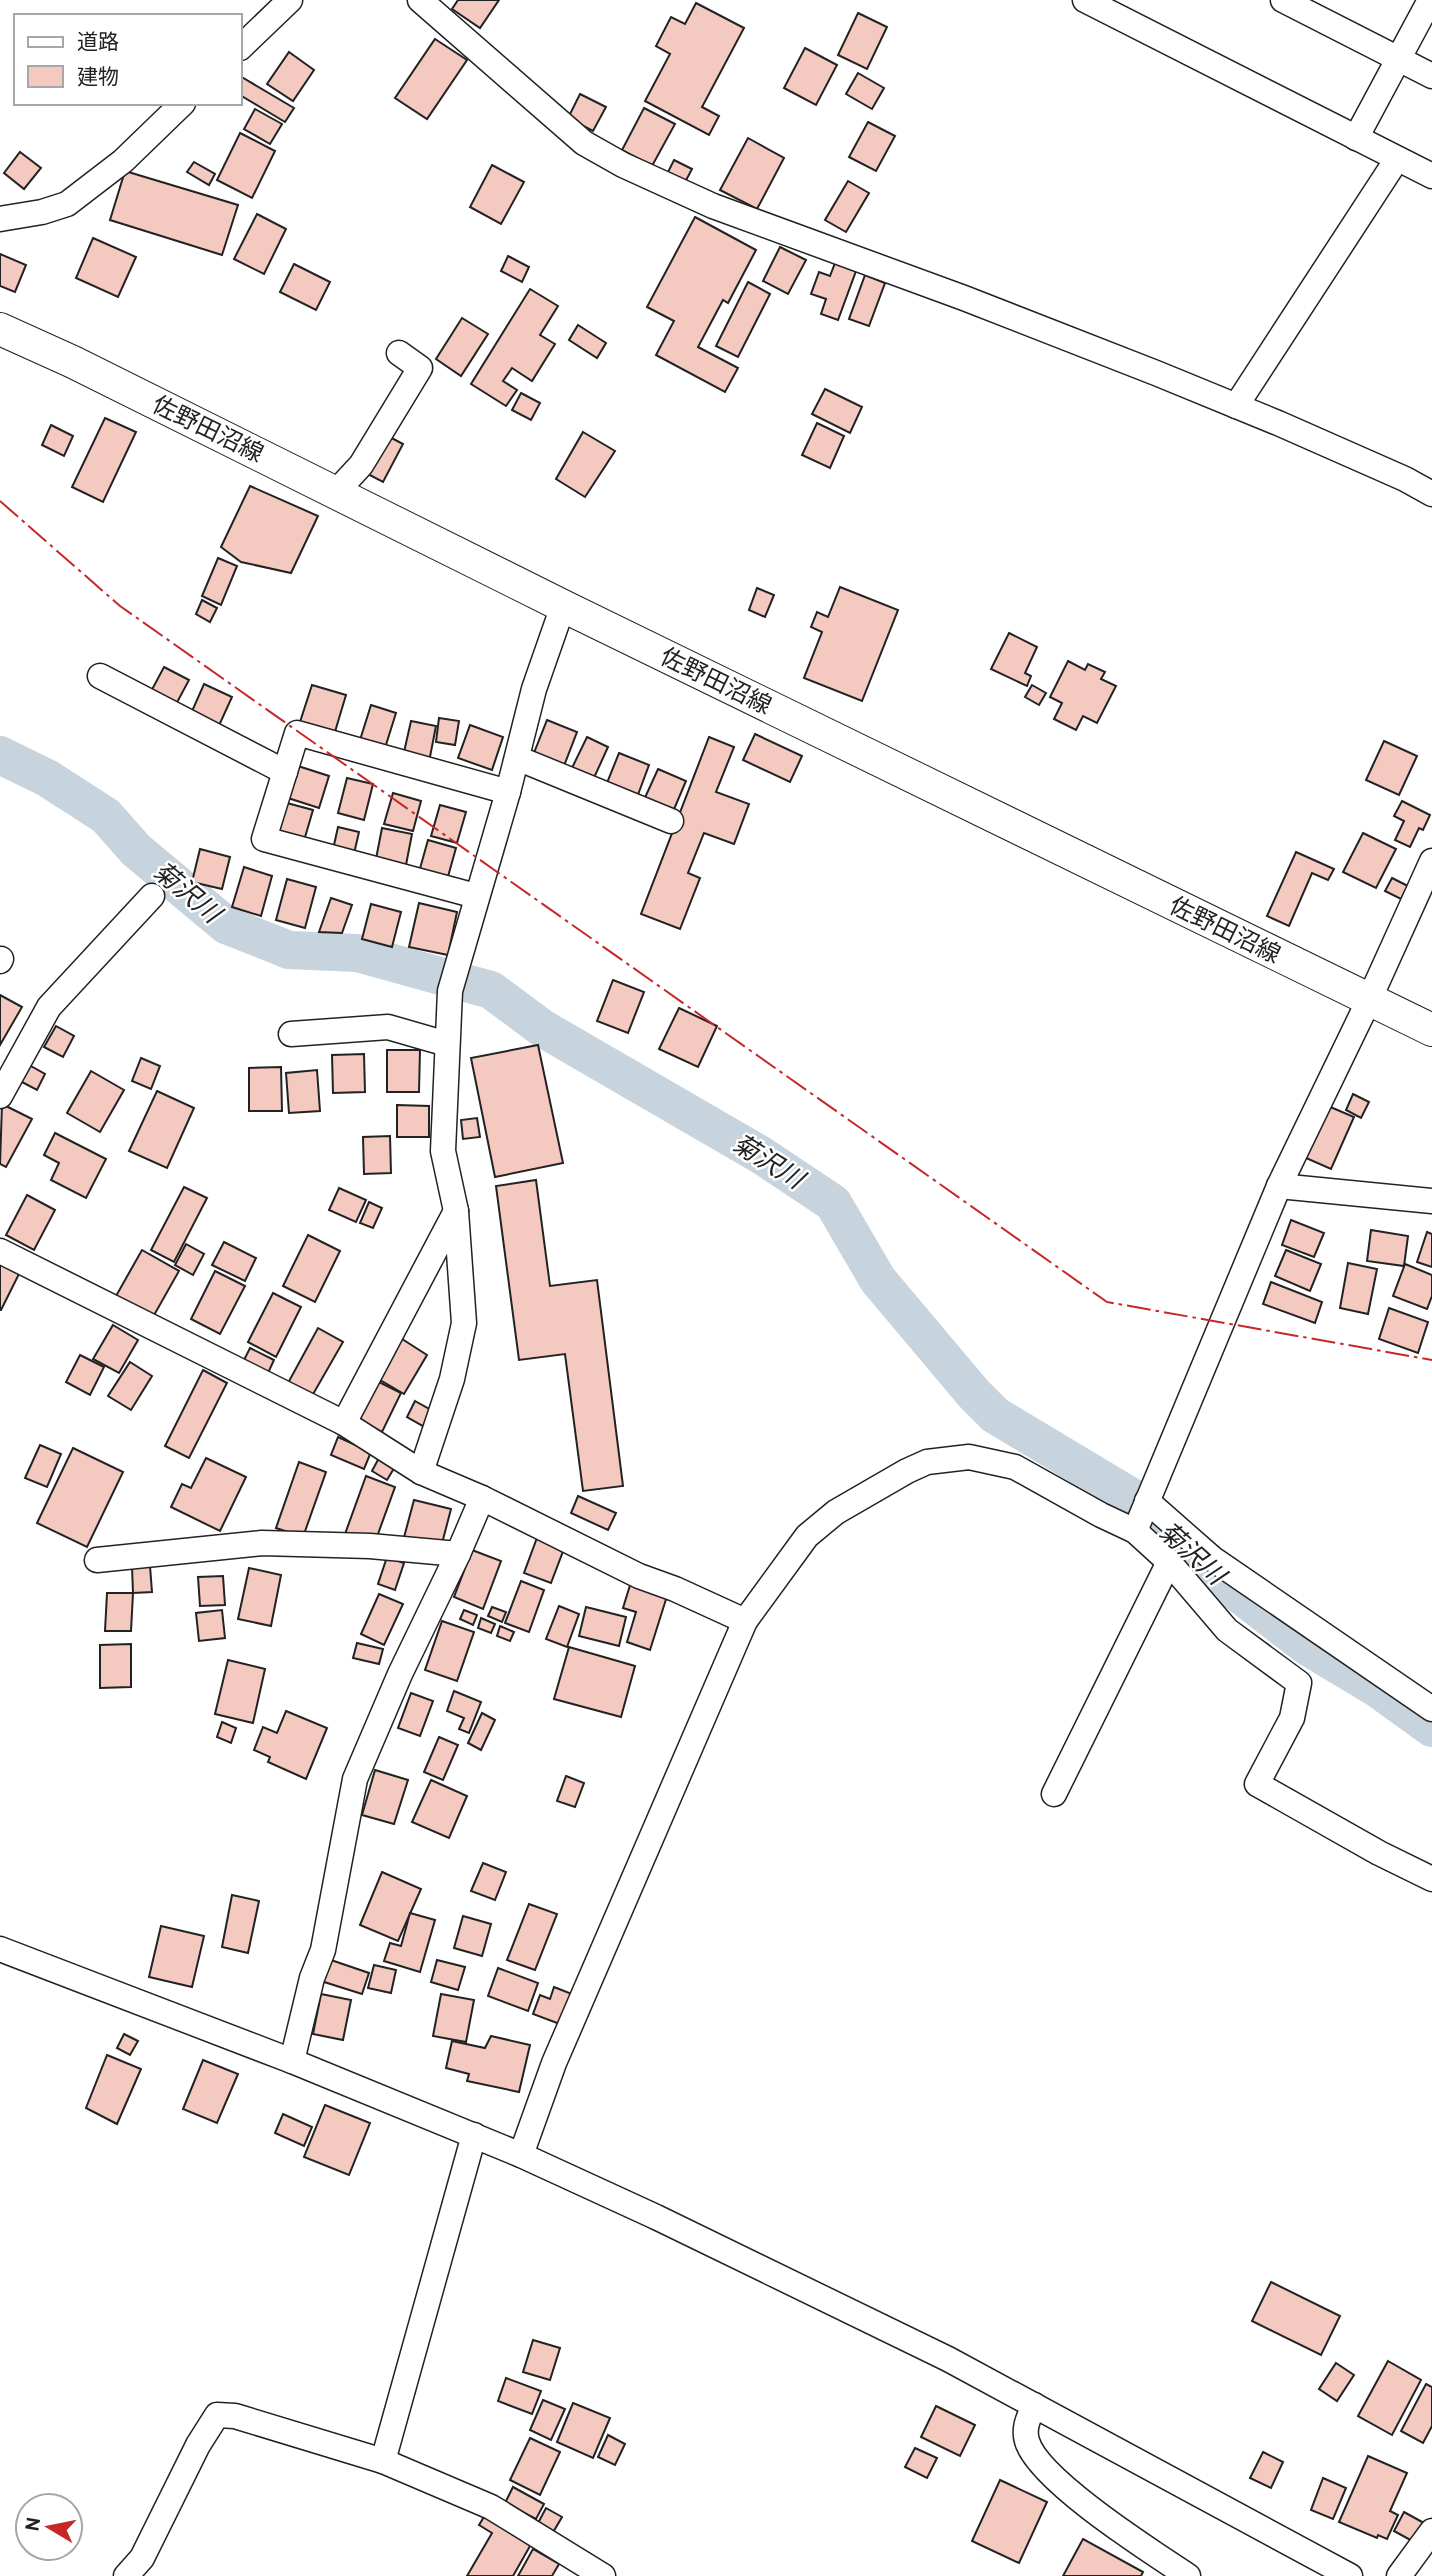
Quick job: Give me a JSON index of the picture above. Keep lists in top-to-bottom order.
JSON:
{
  "streets": {
    "main road": ["佐野田沼線"]
  },
  "water": ["菊沢川"],
  "legend": ["道路", "建物"],
  "north": "left"
}
